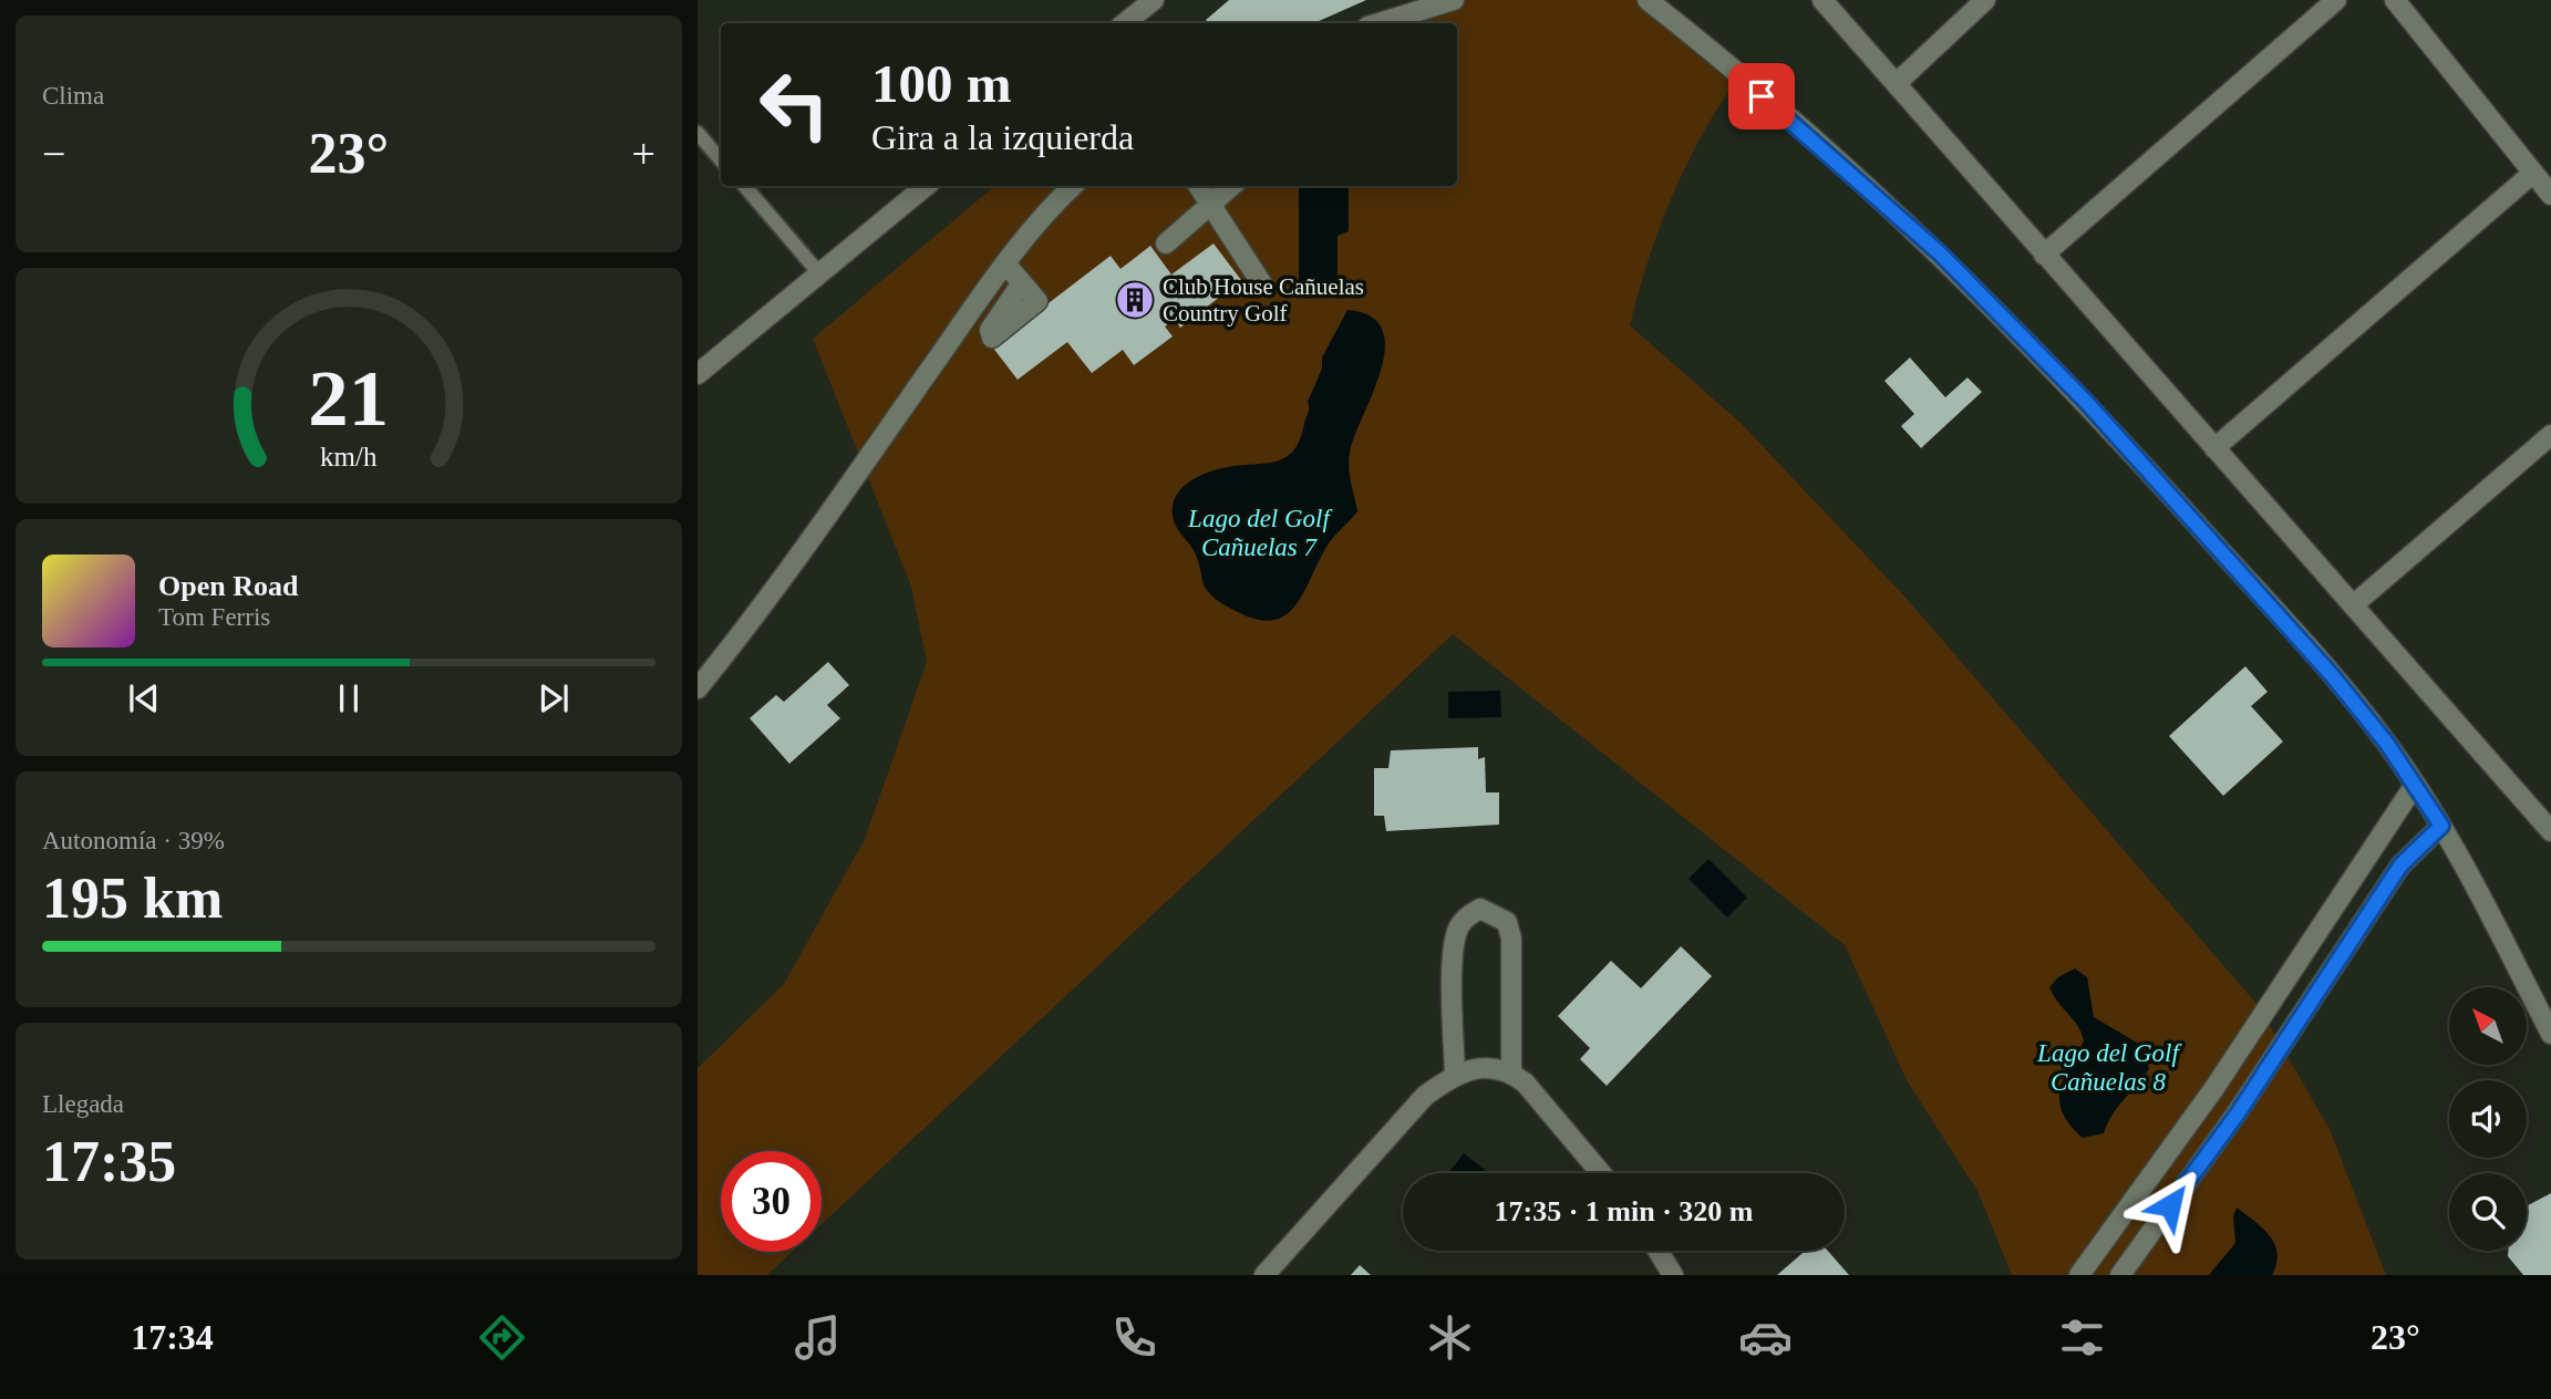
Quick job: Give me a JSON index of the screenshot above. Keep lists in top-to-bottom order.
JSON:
{
  "water": ["Lago del Golf Cañuelas 7", "Lago del Golf Cañuelas 8"],
  "places": {
    "building": ["Club House Cañuelas Country Golf"]
  },
  "north": "top left",
  "page": {
    "tile": [
      "Clima",
      ["Autonomía · 39%", "195 km"],
      ["Llegada", "17:35"]
    ],
    "turn": ["100 m", "Gira a la izquierda"],
    "heat": ["−", "23°", "+"],
    "song": ["Open Road", "Tom Ferris"],
    "limit": "30",
    "trip": "17:35 · 1 min · 320 m",
    "tabs": ["17:34", "23°"],
    "gauge": ["21", "km/h"]
  }
}
